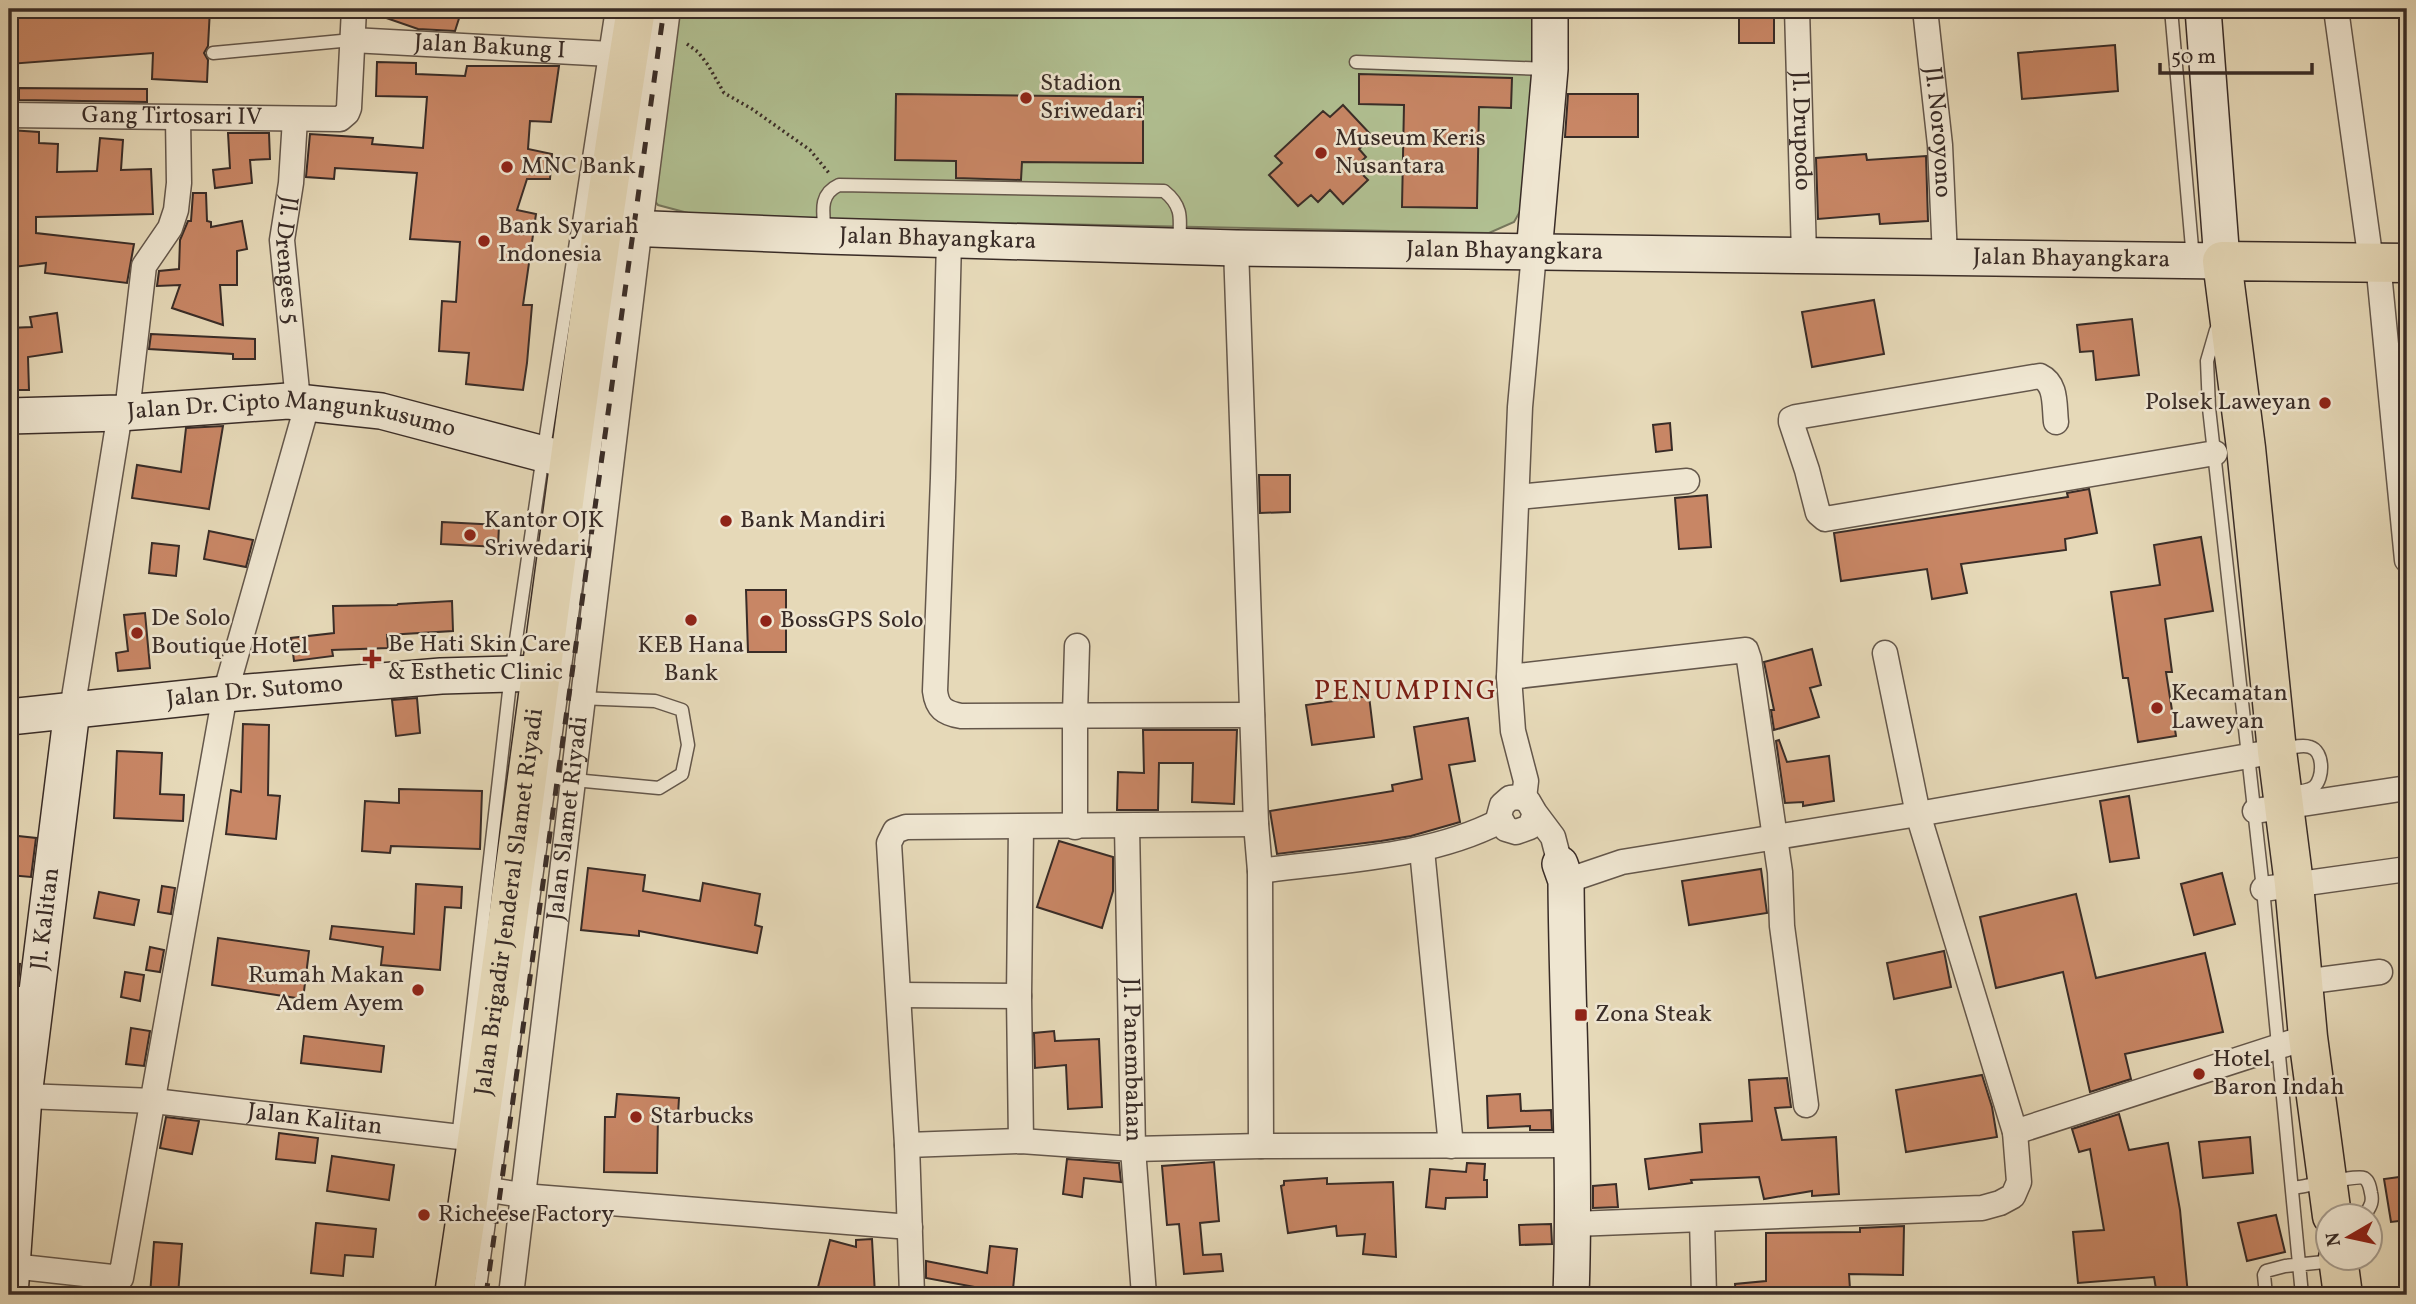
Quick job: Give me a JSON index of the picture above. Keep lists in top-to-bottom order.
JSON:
{
  "streets": {
    "main road": [
      "Jalan Bhayangkara",
      "Jalan Dr. Cipto Mangunkusumo",
      "Jalan Dr. Sutomo",
      "Jalan Brigadir Jenderal Slamet Riyadi",
      "Jl. Kalitan"
    ],
    "street": [
      "Jalan Bakung I",
      "Gang Tirtosari IV",
      "Jl. Drupodo",
      "Jl. Noroyono",
      "Jl. Drenges 5",
      "Jalan Slamet Riyadi",
      "Jl. Panembahan",
      "Jalan Kalitan"
    ]
  },
  "crossings": [
    ["Jalan Bakung I", "Gang Tirtosari IV"],
    ["Jalan Bakung I", "Jalan Brigadir Jenderal Slamet Riyadi"],
    ["Gang Tirtosari IV", "Jl. Drenges 5"],
    ["Jl. Drupodo", "Jalan Bhayangkara"],
    ["Jl. Noroyono", "Jalan Bhayangkara"],
    ["Jalan Bhayangkara", "Jalan Slamet Riyadi"],
    ["Jalan Bhayangkara", "Jalan Brigadir Jenderal Slamet Riyadi"],
    ["Jl. Drenges 5", "Jalan Dr. Cipto Mangunkusumo"],
    ["Jalan Dr. Cipto Mangunkusumo", "Jalan Brigadir Jenderal Slamet Riyadi"],
    ["Jalan Dr. Sutomo", "Jalan Slamet Riyadi"],
    ["Jalan Dr. Sutomo", "Jalan Brigadir Jenderal Slamet Riyadi"],
    ["Jalan Dr. Sutomo", "Jl. Kalitan"],
    ["Jalan Slamet Riyadi", "Jalan Brigadir Jenderal Slamet Riyadi"],
    ["Jalan Brigadir Jenderal Slamet Riyadi", "Jalan Kalitan"],
    ["Jl. Kalitan", "Jalan Kalitan"]
  ],
  "districts": ["PENUMPING"],
  "places": {
    "other": [
      "Stadion Sriwedari",
      "Museum Keris Nusantara",
      "MNC Bank",
      "Bank Syariah Indonesia",
      "Polsek Laweyan",
      "Bank Mandiri",
      "Kantor OJK Sriwedari",
      "KEB Hana Bank",
      "BossGPS Solo",
      "De Solo Boutique Hotel",
      "Kecamatan Laweyan",
      "Rumah Makan Adem Ayem",
      "Hotel Baron Indah",
      "Starbucks",
      "Richeese Factory"
    ],
    "health": ["Be Hati Skin Care & Esthetic Clinic"],
    "transit": ["Zona Steak"]
  },
  "scale_bar": "50 m",
  "north": "left"
}
